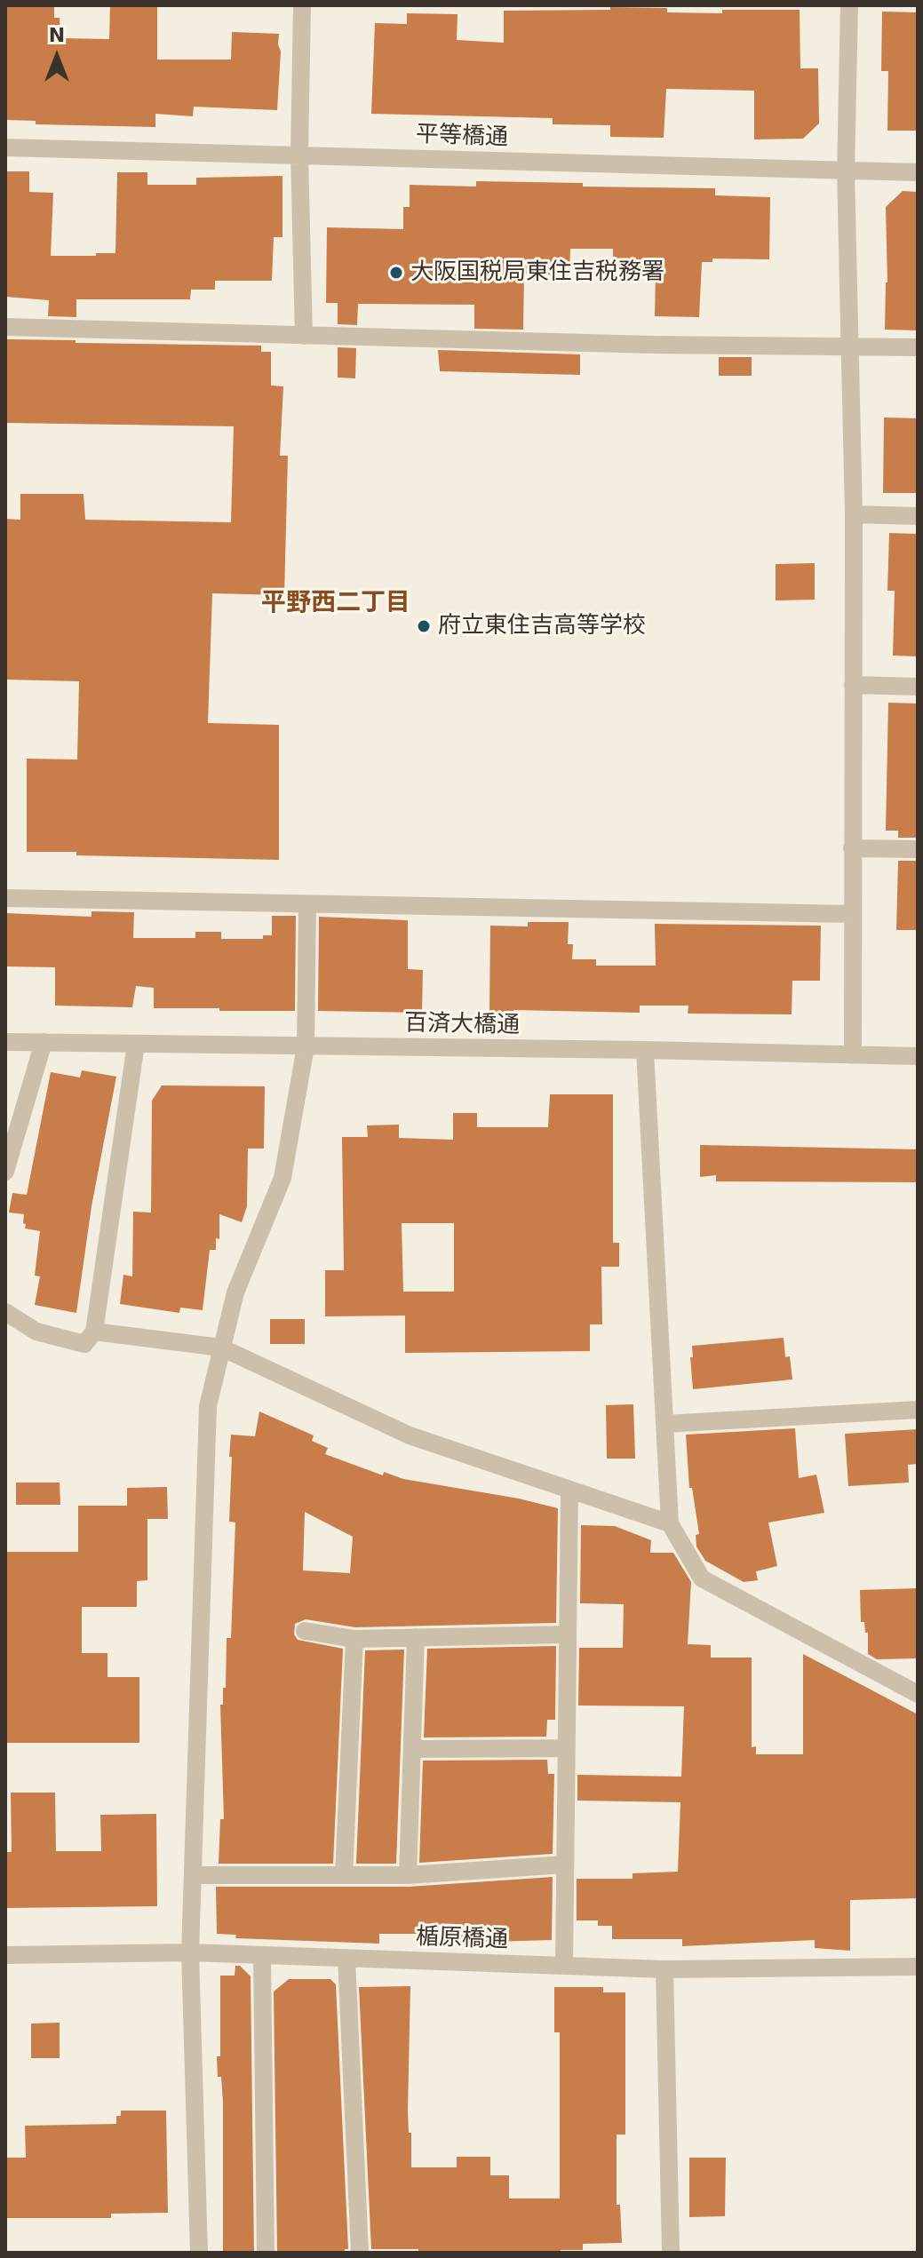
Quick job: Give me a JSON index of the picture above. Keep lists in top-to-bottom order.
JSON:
{
  "streets": {
    "street": ["平等橋通", "百済大橋通", "楯原橋通"]
  },
  "districts": ["平野西二丁目"],
  "places": ["大阪国税局東住吉税務署", "府立東住吉高等学校"],
  "north": "top"
}
